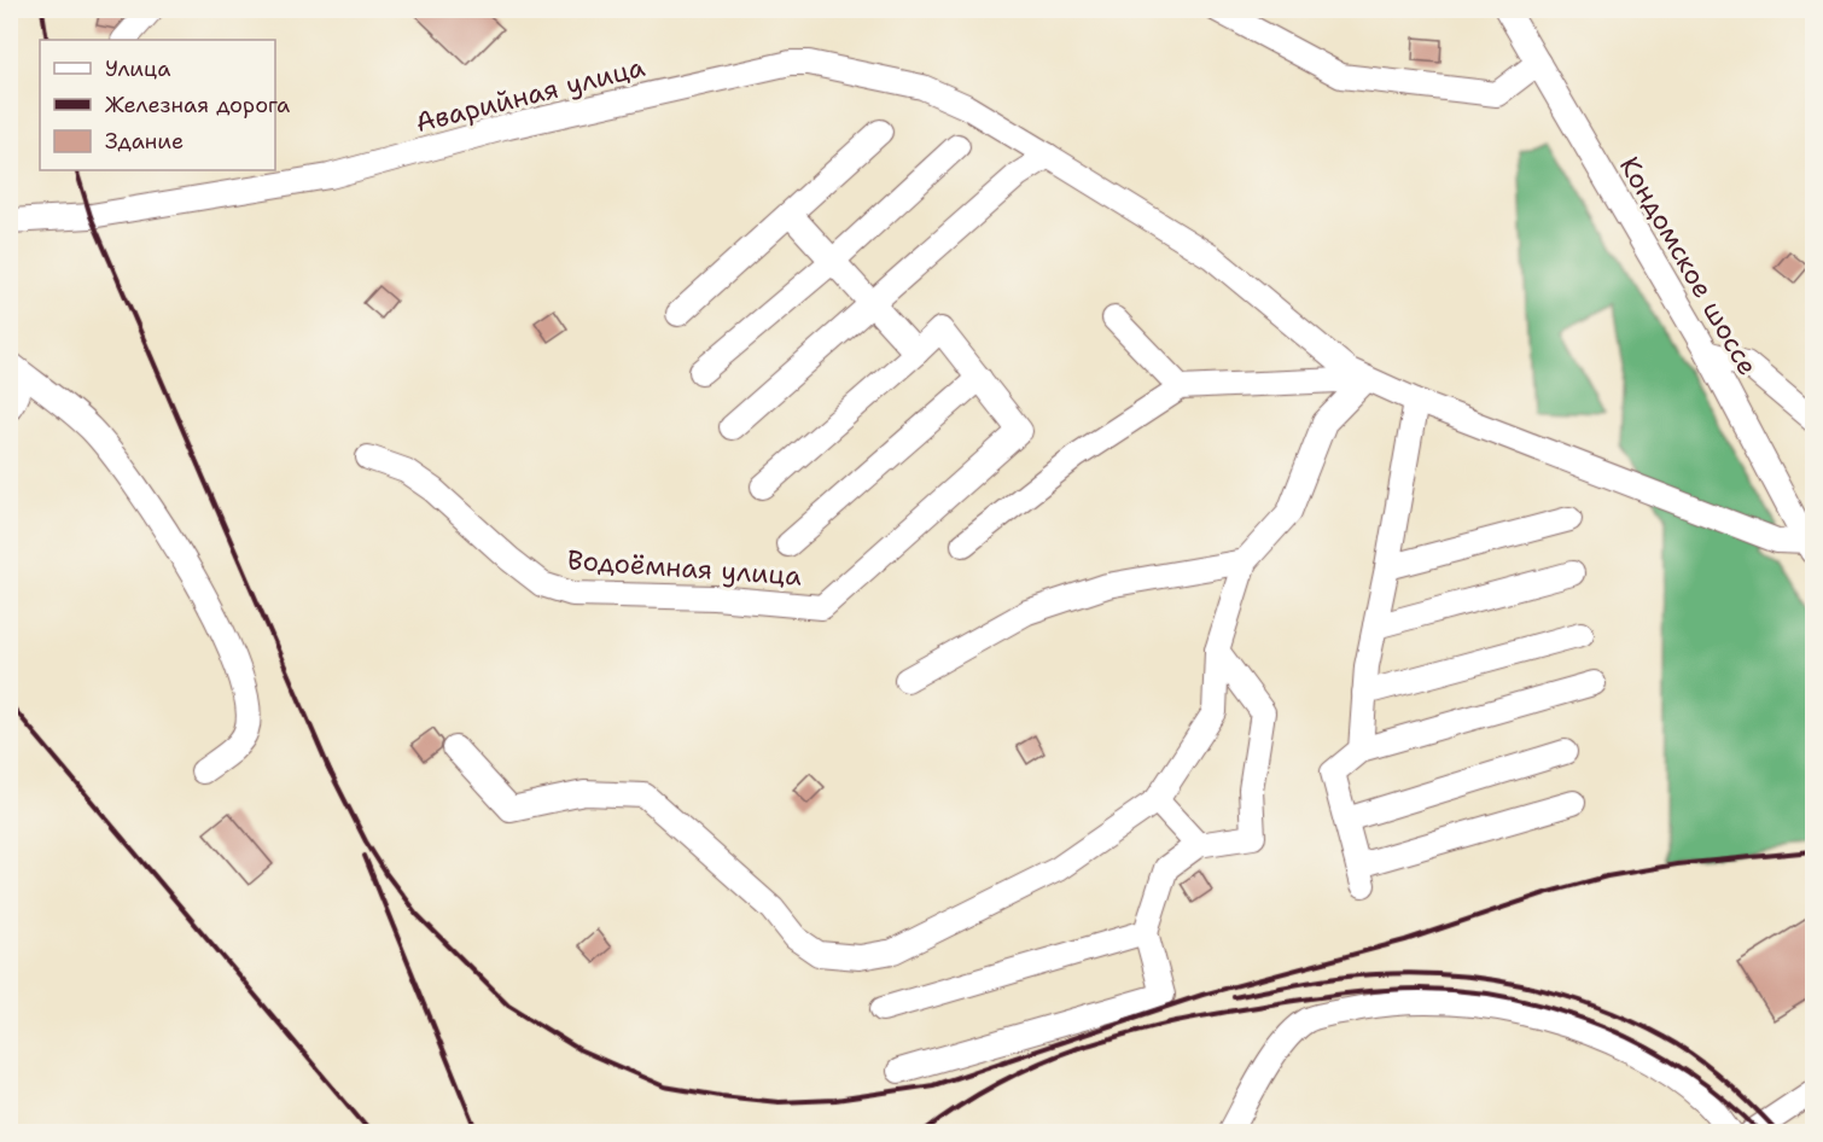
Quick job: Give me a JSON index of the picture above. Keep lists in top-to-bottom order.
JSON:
{
  "streets": {
    "street": ["Аварийная улица", "Кондомское шоссе", "Водоёмная улица"]
  },
  "legend": ["Улица", "Железная дорога", "Здание"]
}
